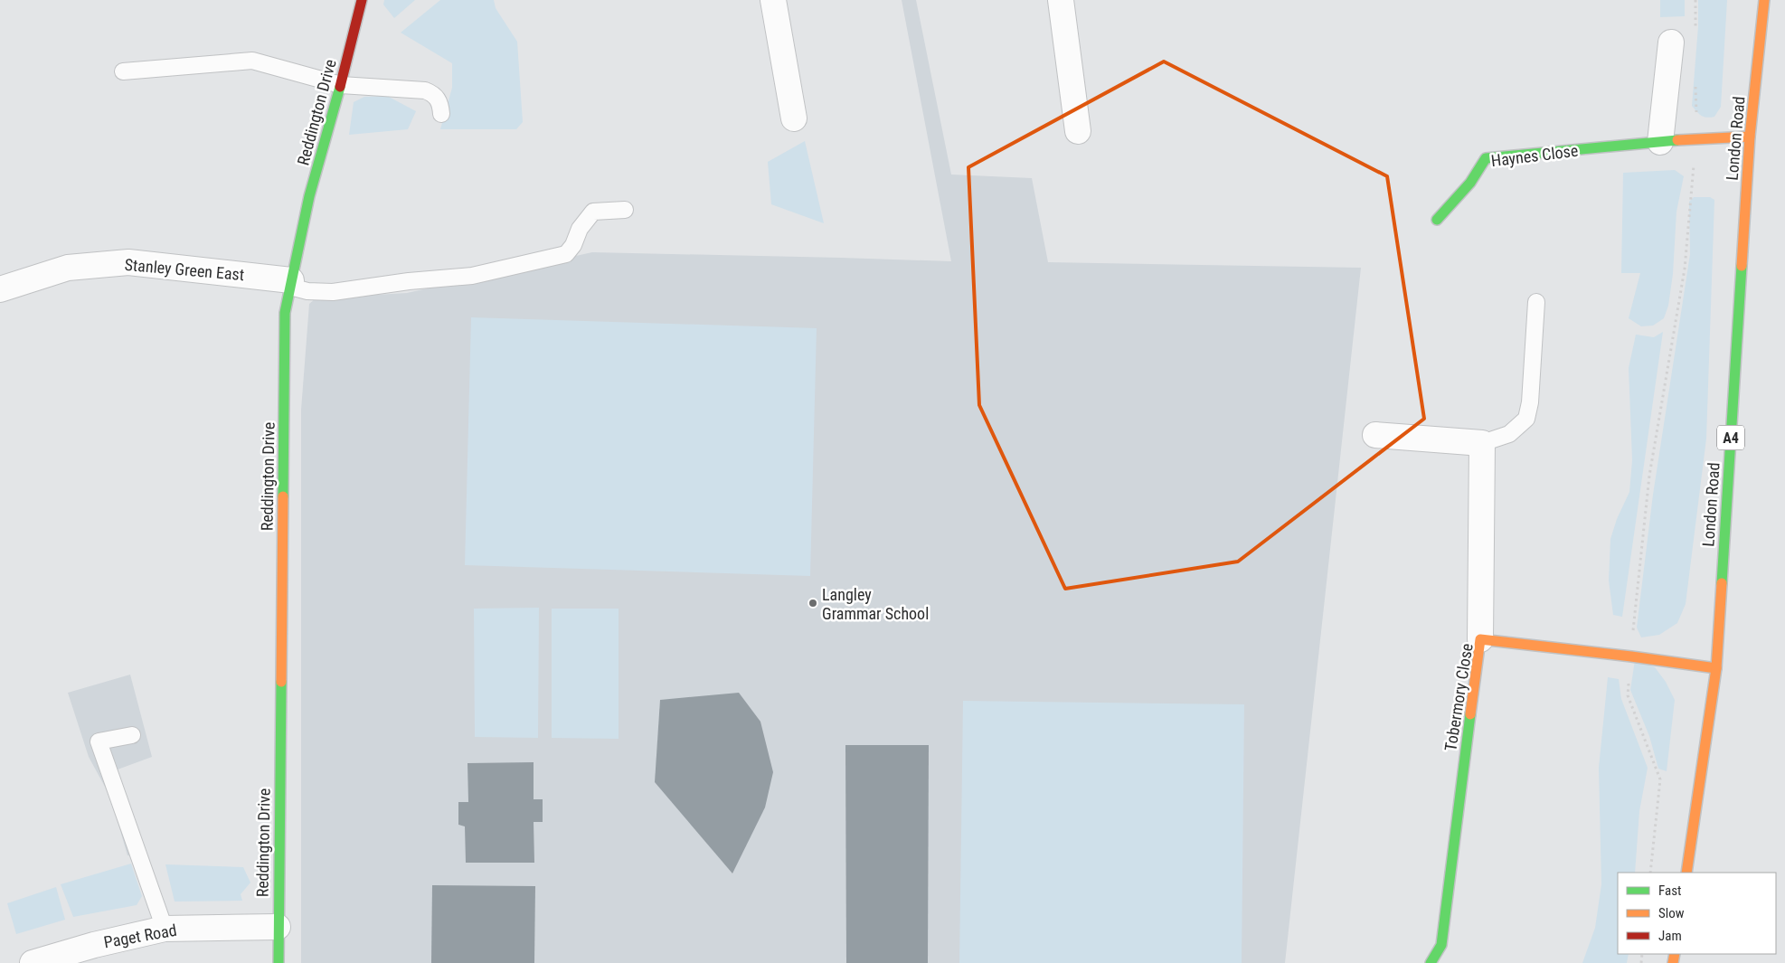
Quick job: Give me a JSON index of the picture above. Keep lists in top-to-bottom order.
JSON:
{
  "streets": {
    "street": [
      "Reddington Drive",
      "London Road",
      "Haynes Close",
      "Stanley Green East",
      "A4",
      "Tobermory Close",
      "Paget Road"
    ]
  },
  "crossings": [
    ["Reddington Drive", "Stanley Green East"],
    ["Reddington Drive", "Paget Road"],
    ["London Road", "Haynes Close"],
    ["London Road", "Tobermory Close"]
  ],
  "places": ["Langley Grammar School"],
  "legend": ["Fast", "Slow", "Jam"]
}
